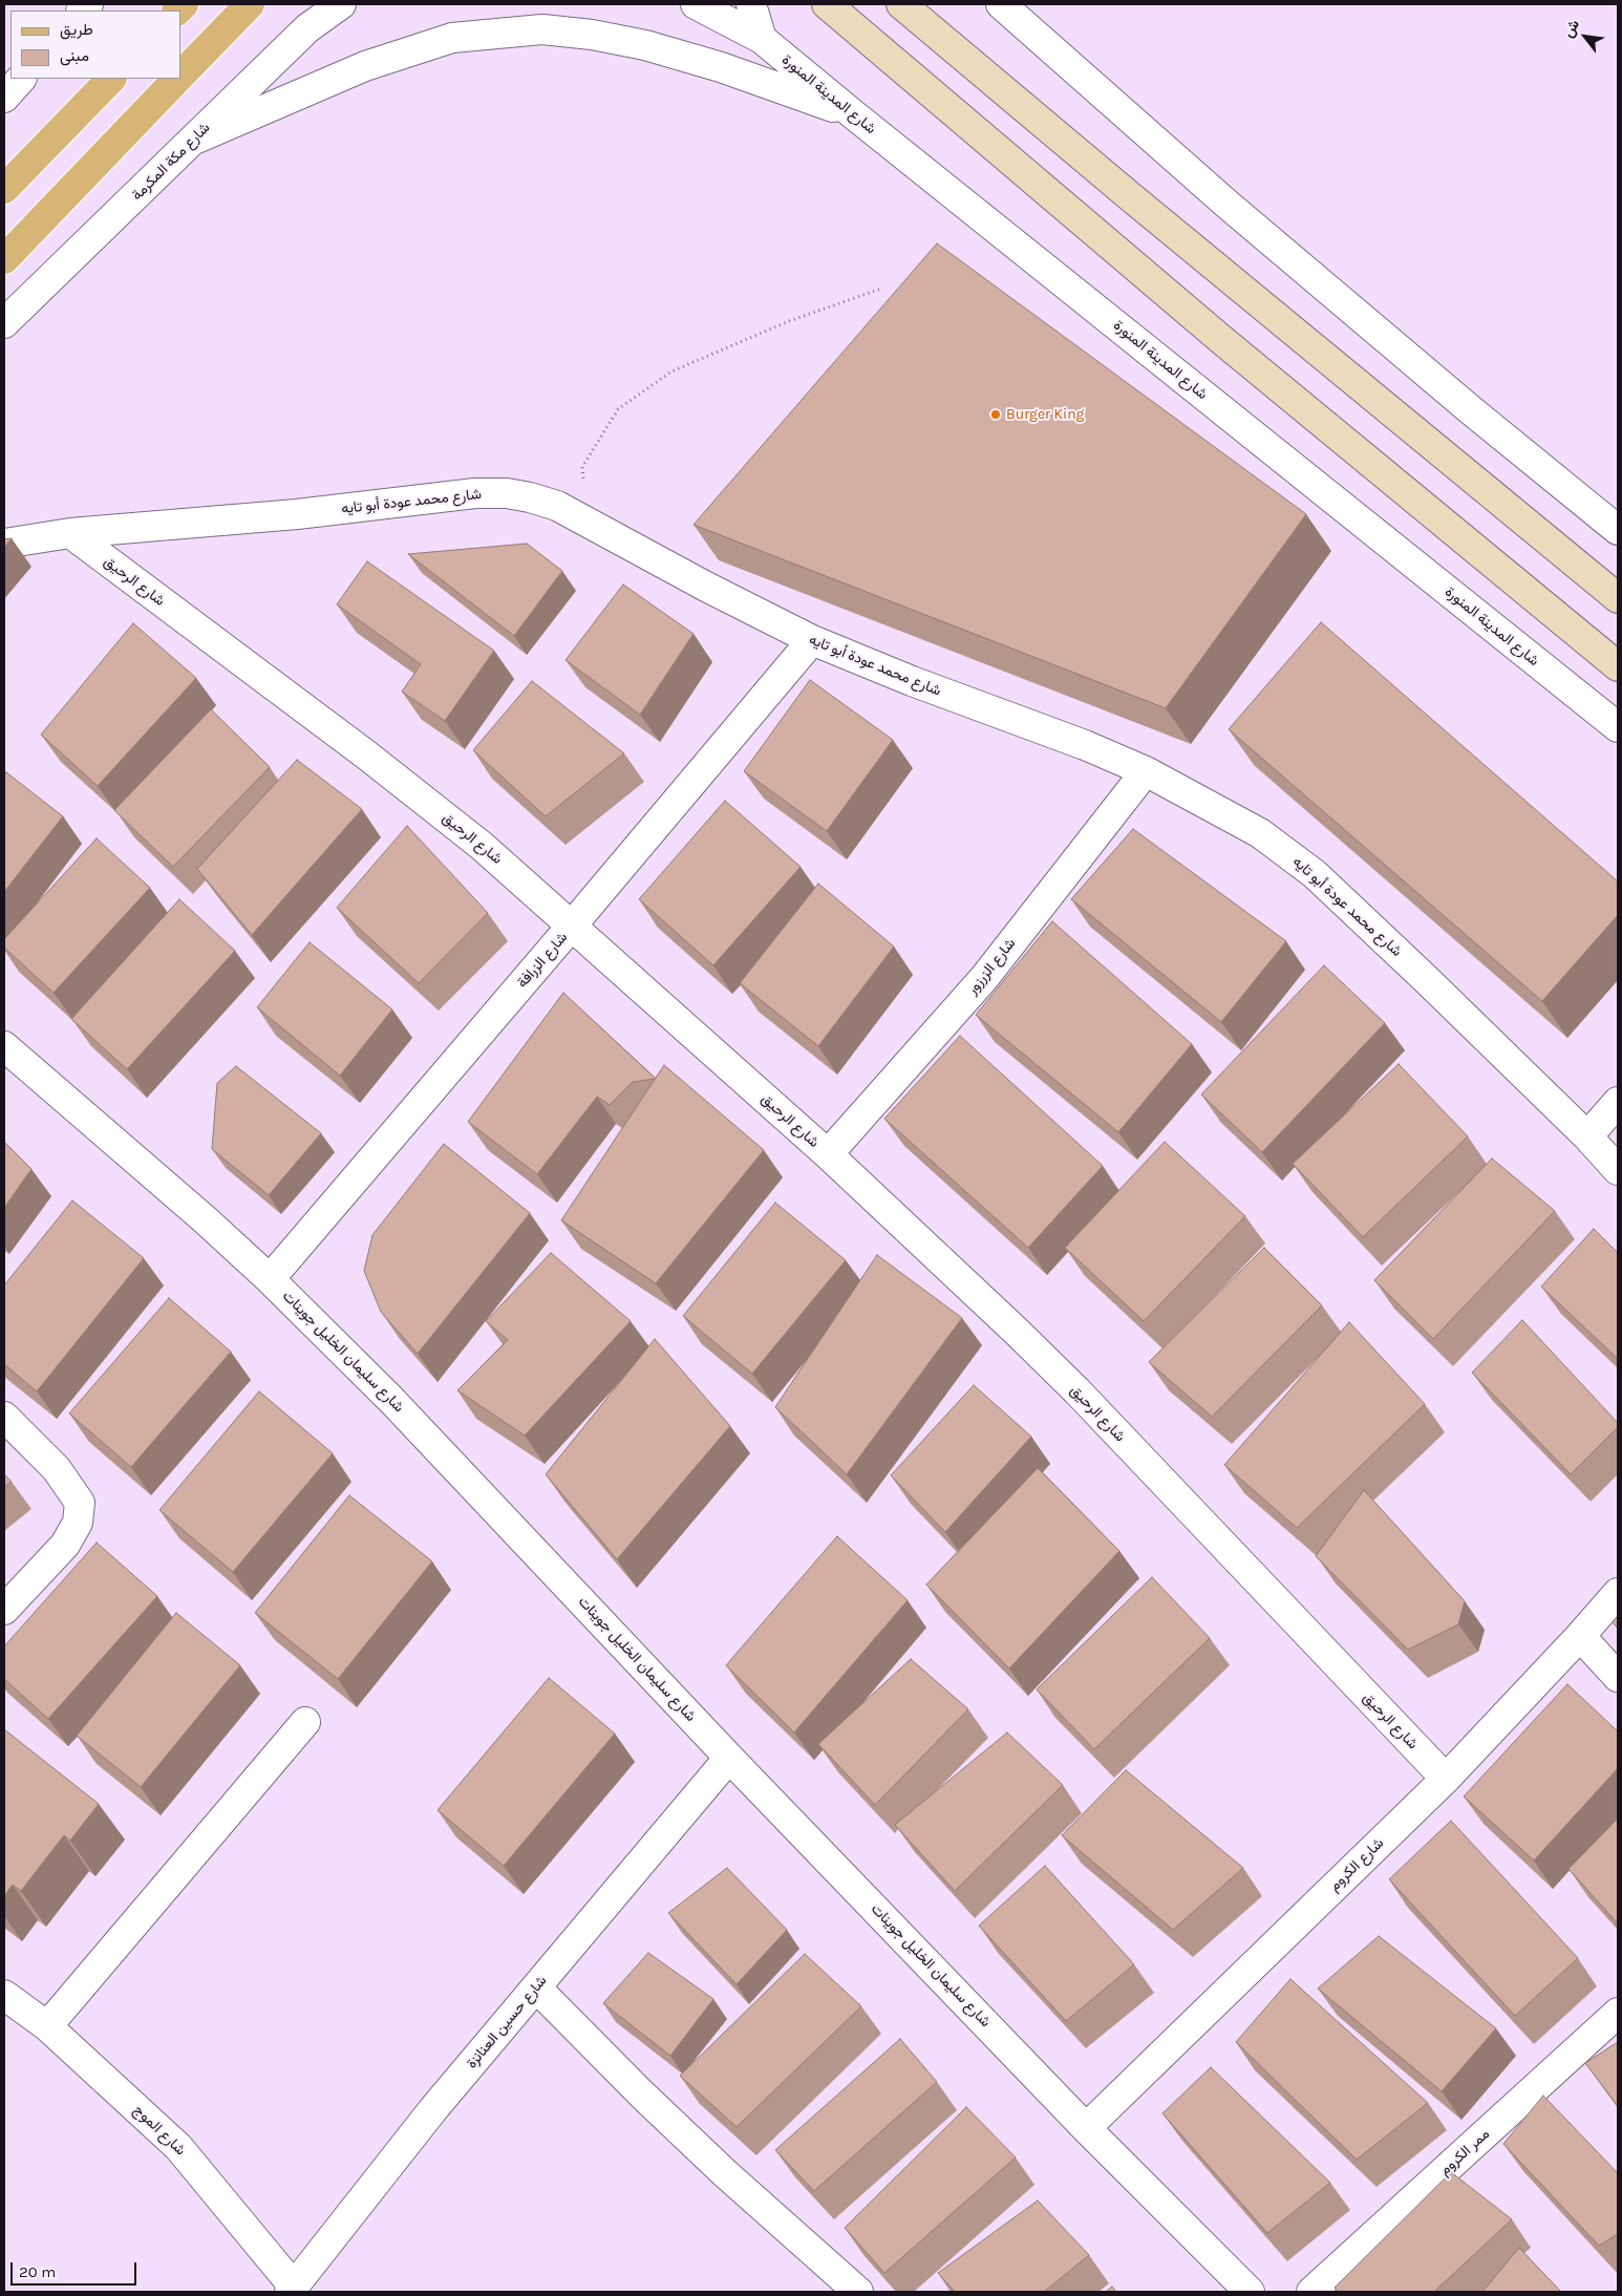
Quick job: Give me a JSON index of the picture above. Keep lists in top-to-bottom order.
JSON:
{
  "streets": {
    "street": [
      "شارع المدينة المنورة",
      "شارع مكة المكرمة",
      "شارع محمد عودة أبو تايه",
      "شارع الرحيق",
      "شارع الزرافة",
      "شارع الزرزور",
      "شارع سليمان الخليل جوينات",
      "شارع الكروم",
      "شارع حسين العنانزة",
      "شارع الموج",
      "ممر الكروم"
    ]
  },
  "crossings": [
    ["شارع محمد عودة أبو تايه", "شارع الرحيق"],
    ["شارع محمد عودة أبو تايه", "شارع الزرافة"],
    ["شارع محمد عودة أبو تايه", "شارع الزرزور"],
    ["شارع الرحيق", "شارع الزرافة"],
    ["شارع الرحيق", "شارع الزرزور"],
    ["شارع الرحيق", "شارع الكروم"],
    ["شارع الزرافة", "شارع سليمان الخليل جوينات"],
    ["شارع سليمان الخليل جوينات", "شارع الكروم"],
    ["شارع سليمان الخليل جوينات", "شارع حسين العنانزة"],
    ["شارع حسين العنانزة", "شارع الموج"]
  ],
  "places": ["Burger King"],
  "legend": ["طريق", "مبنى"],
  "scale_bar": "20 m",
  "north": "top left"
}
